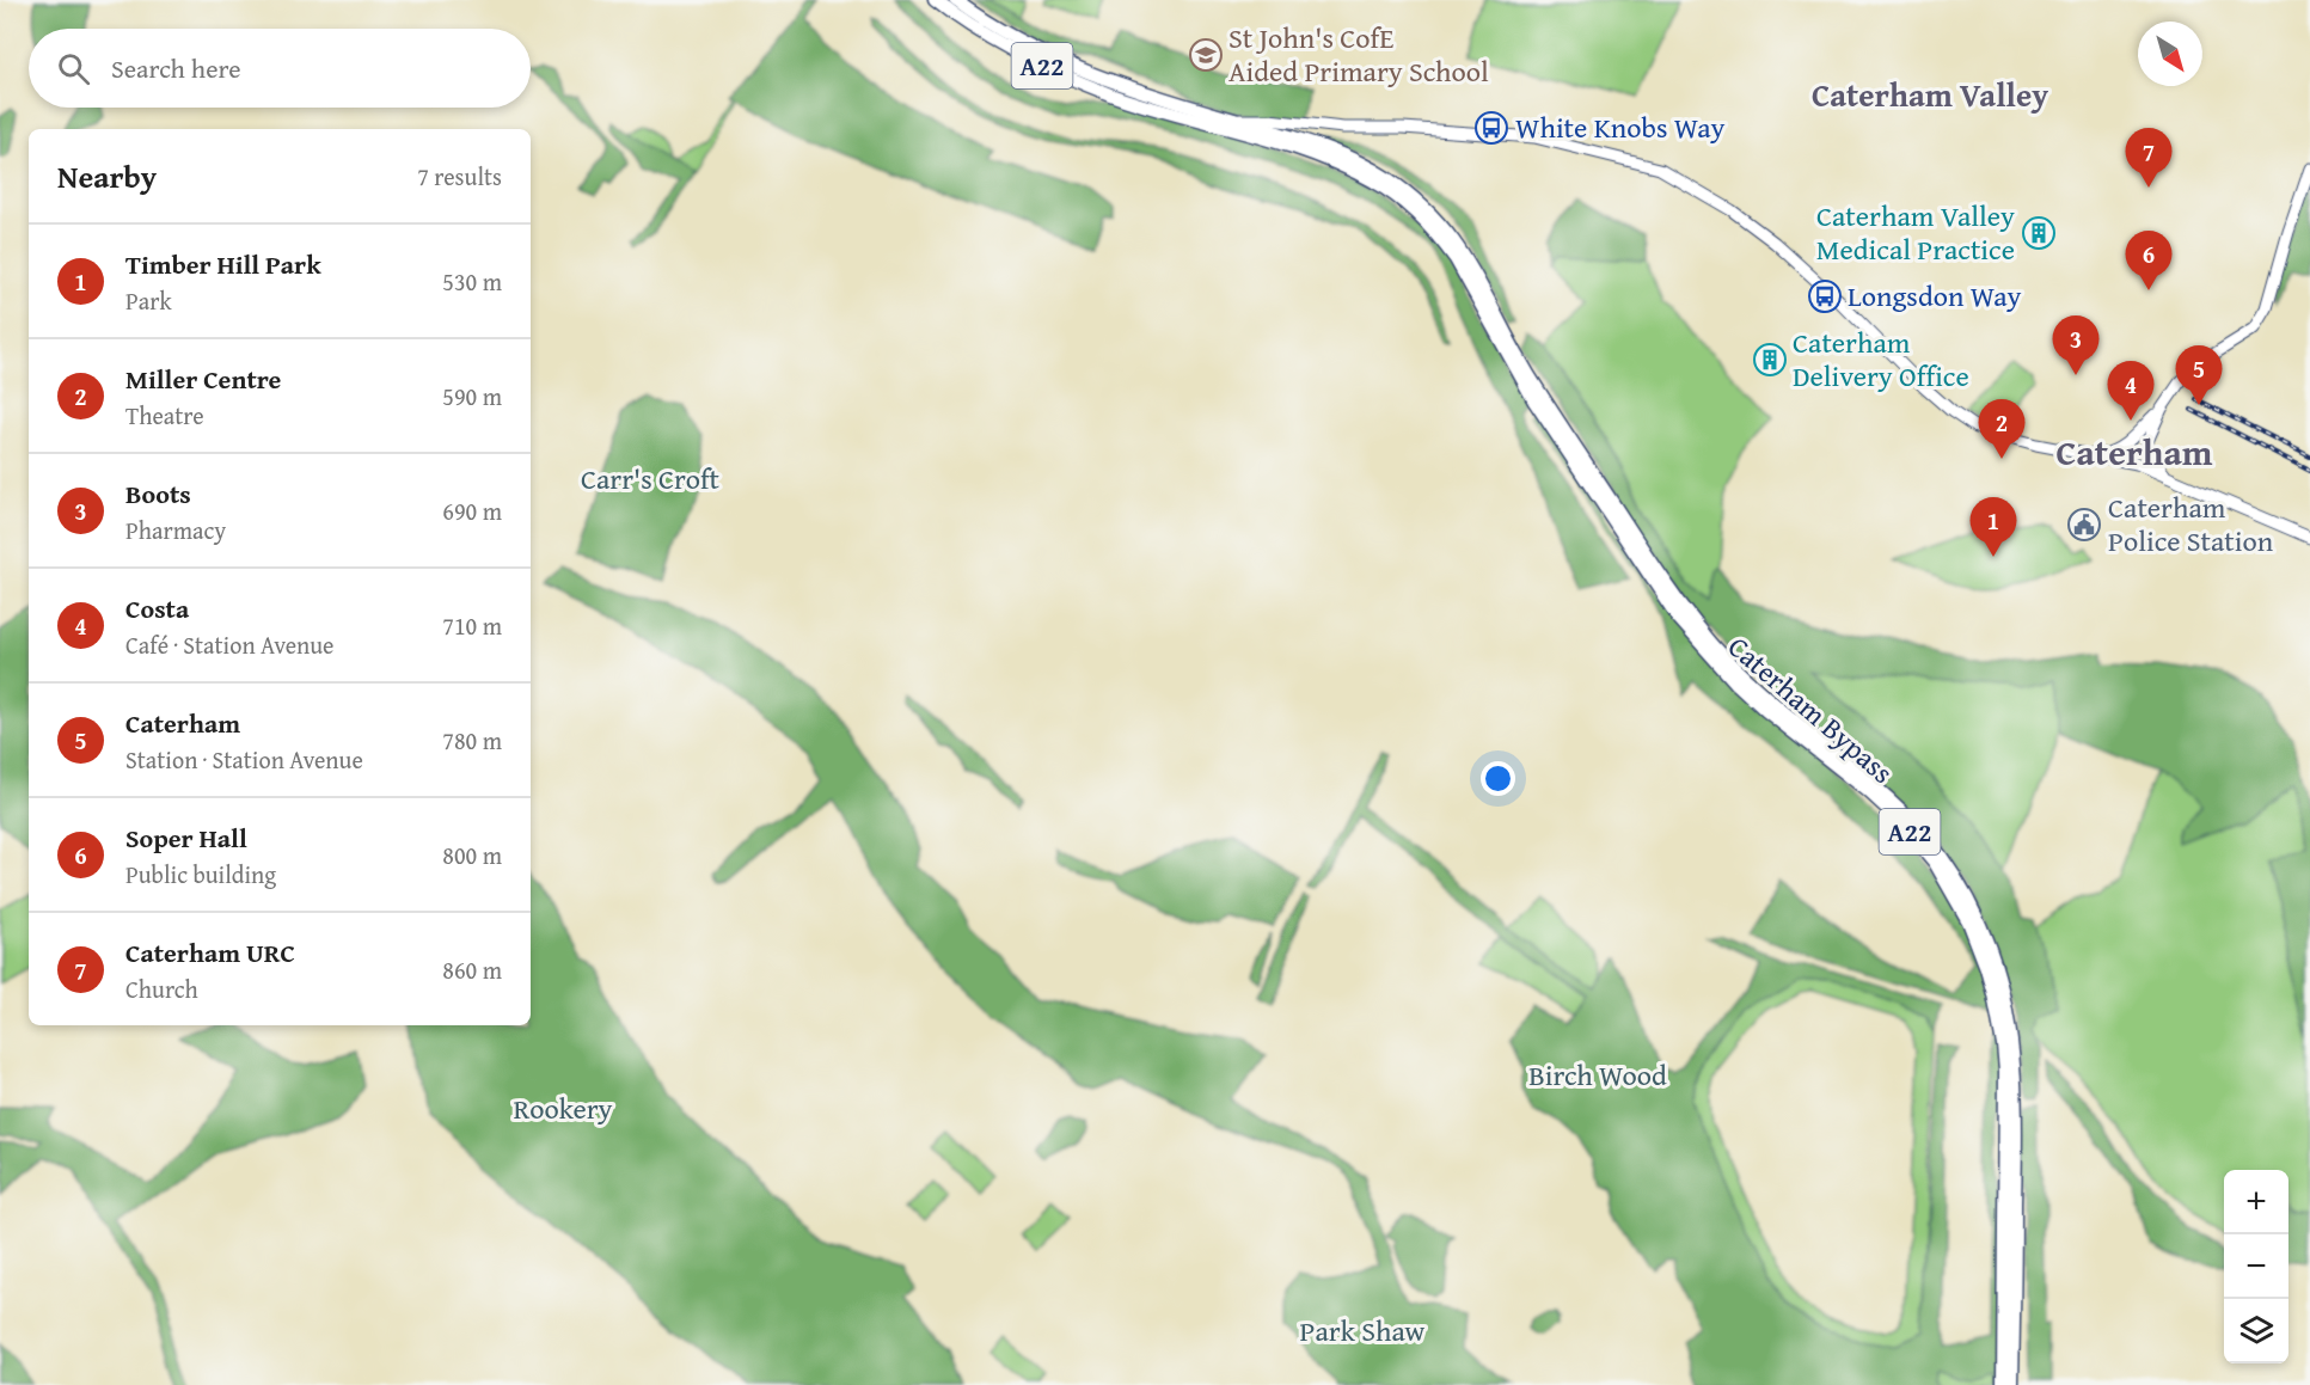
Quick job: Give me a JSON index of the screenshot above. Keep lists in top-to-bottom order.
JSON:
{
  "streets": {
    "highway": ["A22", "Caterham Bypass"]
  },
  "crossings": [
    ["A22", "Caterham Bypass"]
  ],
  "districts": ["Caterham Valley", "Caterham"],
  "parks": [
    "Carr's Croft",
    "Birch Wood",
    "Rookery",
    "Park Shaw"
  ],
  "places": {
    "school or university": ["St John's CofE Aided Primary School"],
    "bus stop": ["White Knobs Way", "Longsdon Way"],
    "building": ["Caterham Valley Medical Practice", "Caterham Delivery Office"],
    "public building": ["Caterham Police Station"]
  },
  "north": "bottom right",
  "page": {
    "search": "Search here",
    "pins": [
      "7",
      "6",
      "3",
      "5",
      "4",
      "2",
      "1"
    ],
    "heading": ["Nearby", "7 results"],
    "list": [
      {
        "mark": "1",
        "name": "Timber Hill Park",
        "note": "Park",
        "value": "530 m"
      },
      {
        "mark": "2",
        "name": "Miller Centre",
        "note": "Theatre",
        "value": "590 m"
      },
      {
        "mark": "3",
        "name": "Boots",
        "note": "Pharmacy",
        "value": "690 m"
      },
      {
        "mark": "4",
        "name": "Costa",
        "note": "Café · Station Avenue",
        "value": "710 m"
      },
      {
        "mark": "5",
        "name": "Caterham",
        "note": "Station · Station Avenue",
        "value": "780 m"
      },
      {
        "mark": "6",
        "name": "Soper Hall",
        "note": "Public building",
        "value": "800 m"
      },
      {
        "mark": "7",
        "name": "Caterham URC",
        "note": "Church",
        "value": "860 m"
      }
    ],
    "map_buttons": ["+", "−"]
  }
}
